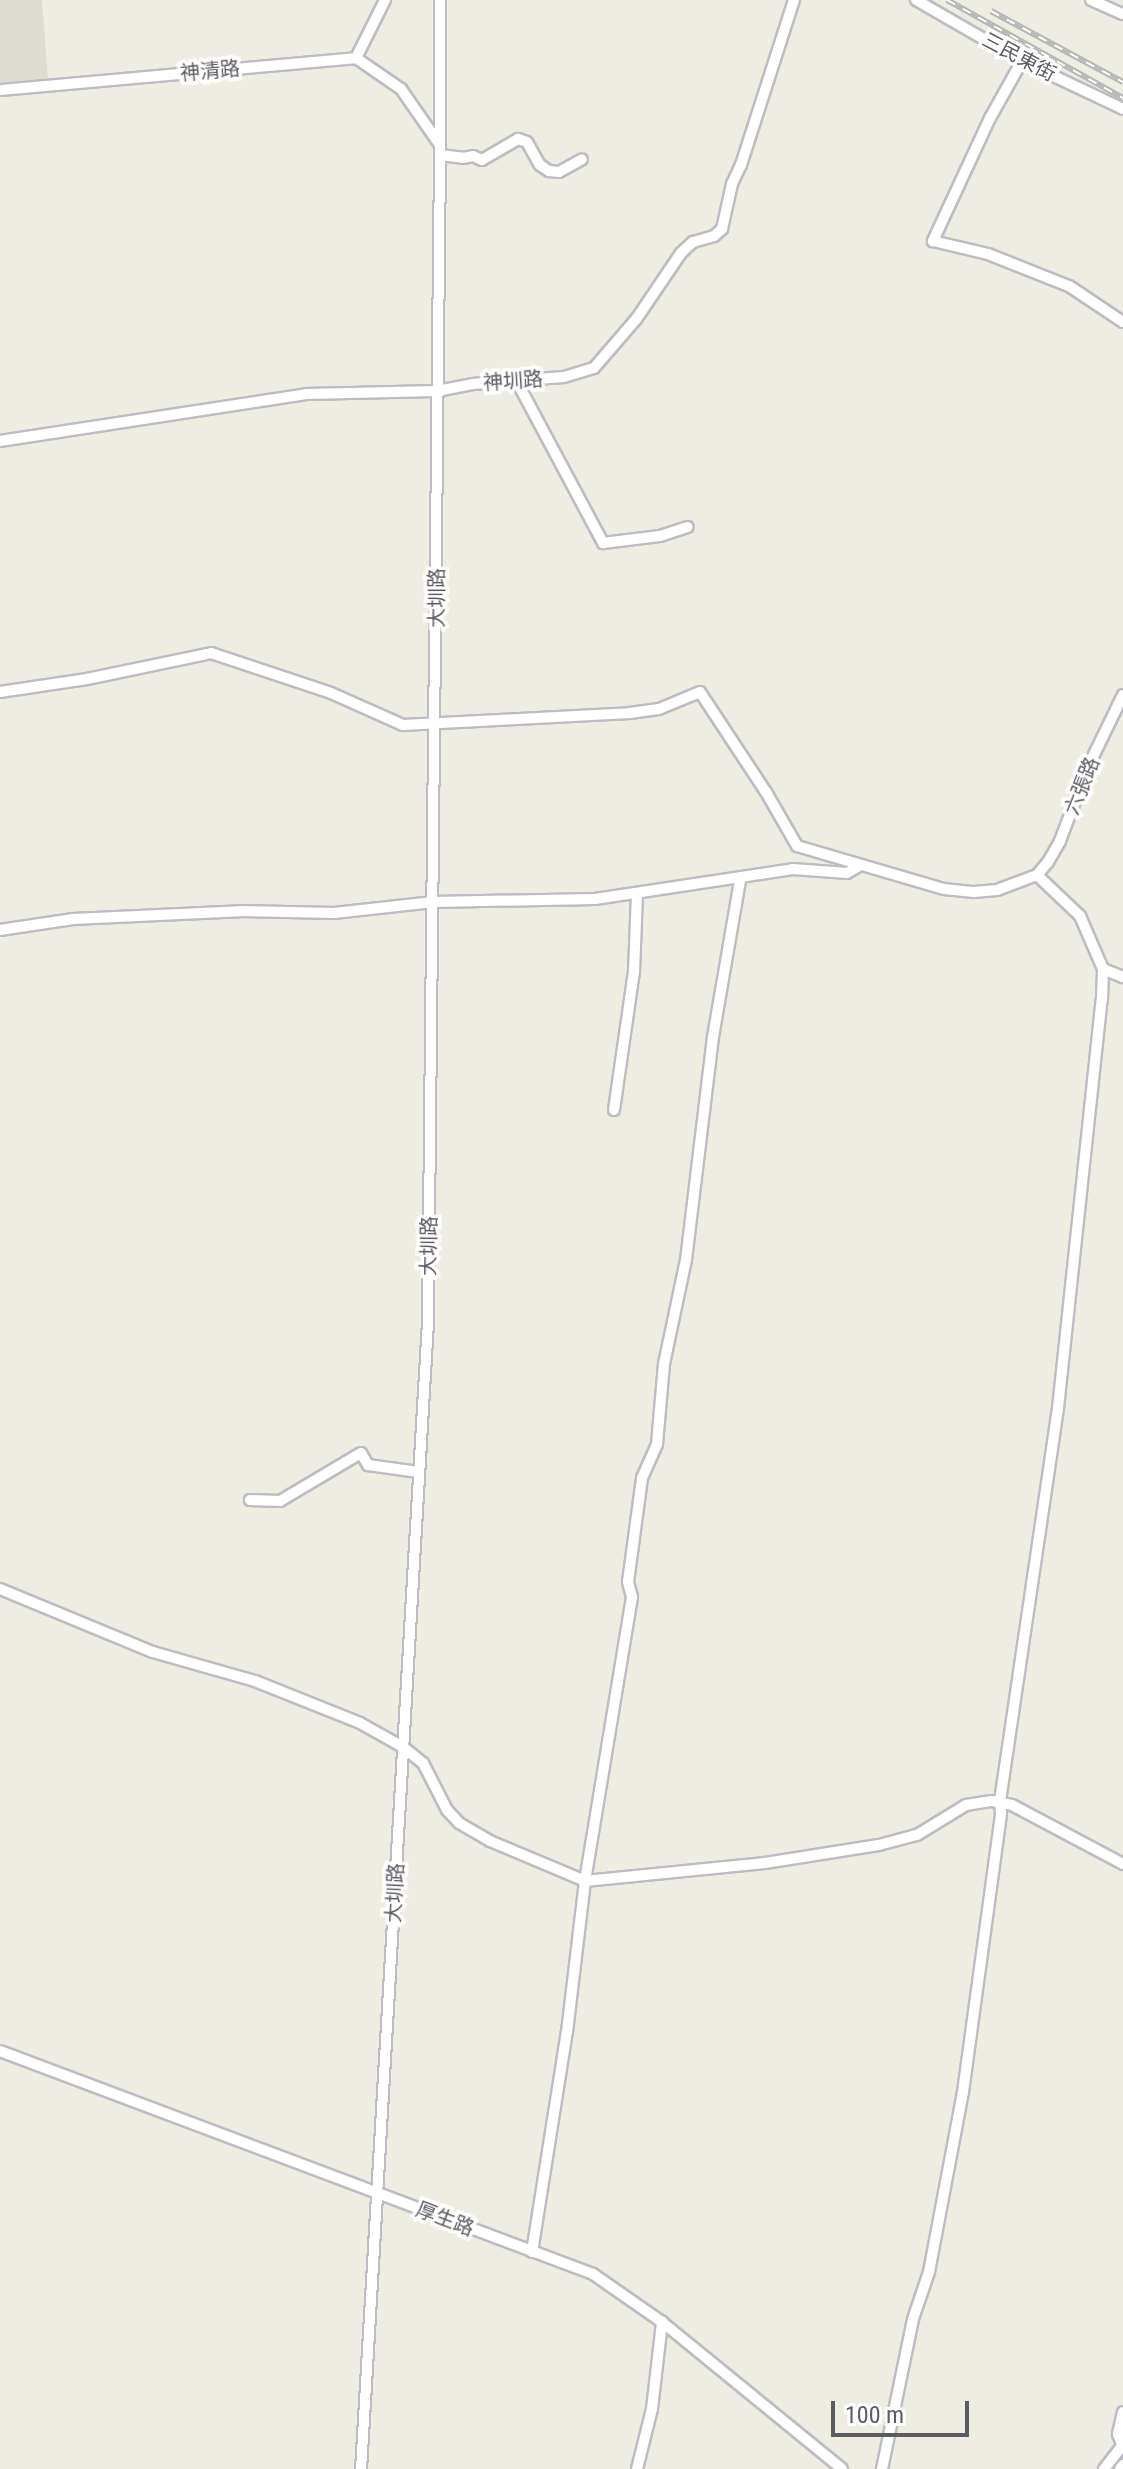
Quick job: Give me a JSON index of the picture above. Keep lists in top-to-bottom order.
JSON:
{
  "streets": {
    "street": [
      "三民東街",
      "神清路",
      "神圳路",
      "大圳路",
      "六張路",
      "厚生路"
    ]
  },
  "crossings": [
    ["神圳路", "大圳路"],
    ["大圳路", "厚生路"]
  ],
  "scale_bar": "100 m"
}
